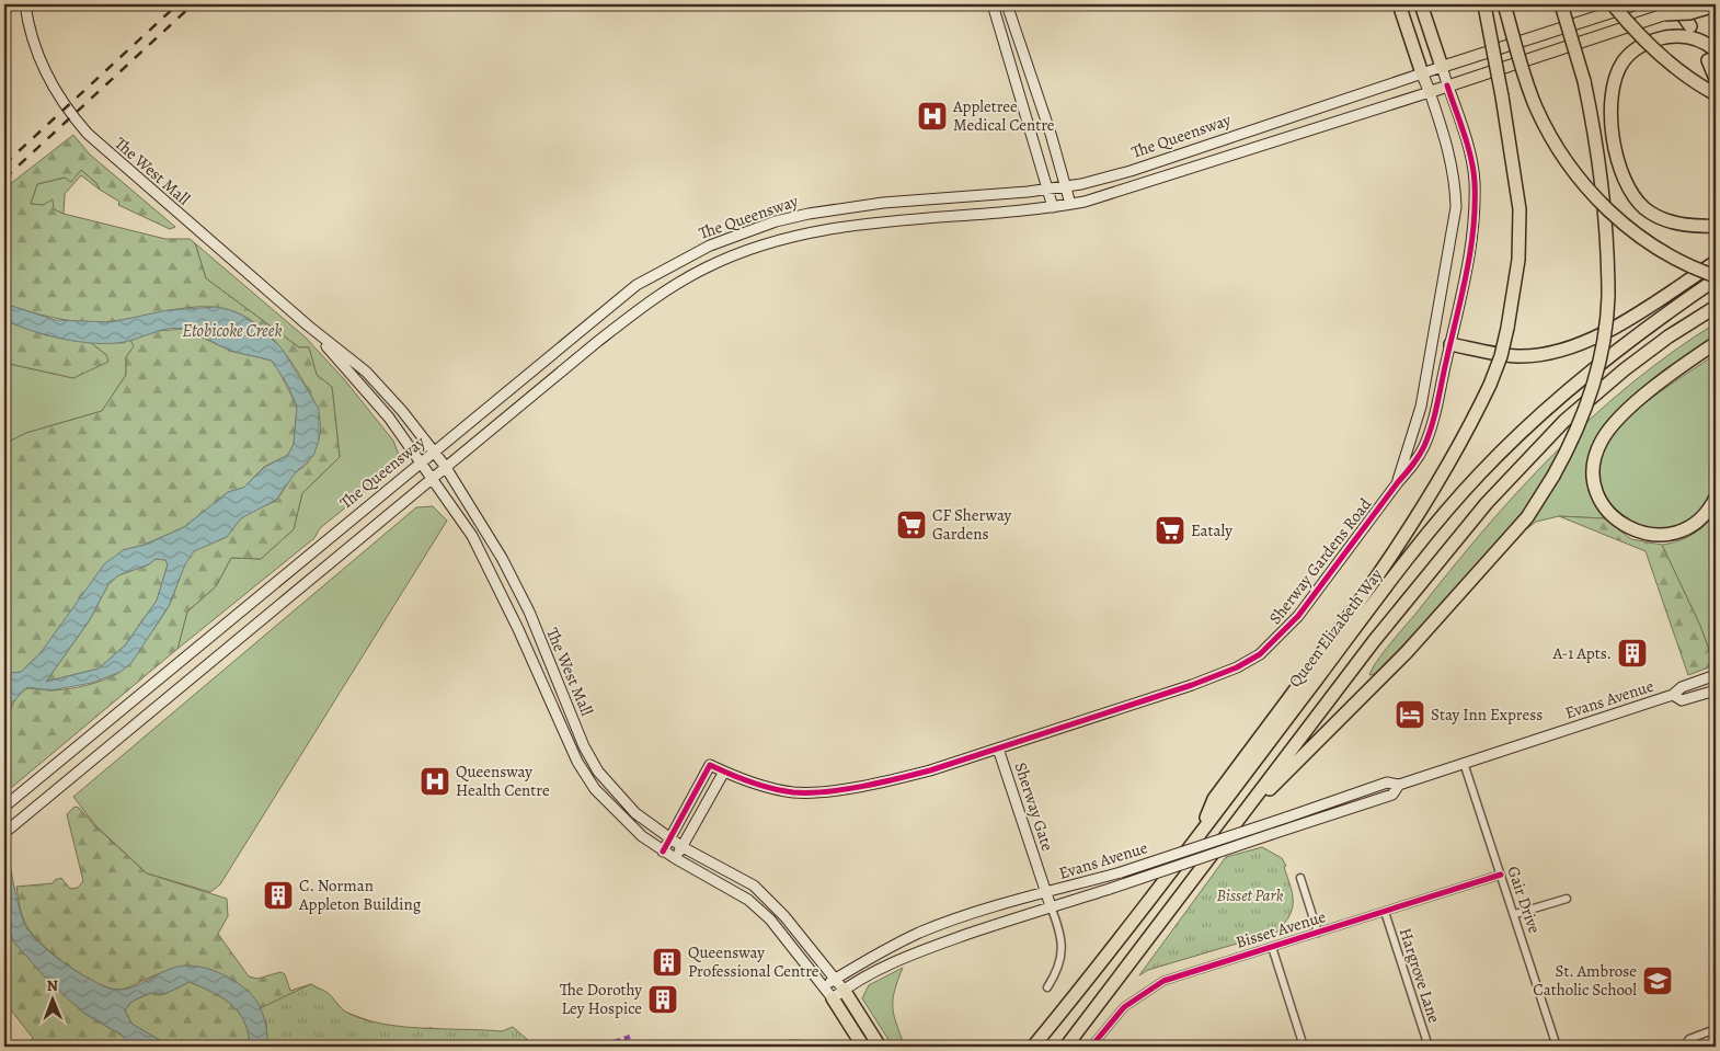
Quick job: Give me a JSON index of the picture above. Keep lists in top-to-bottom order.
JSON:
{
  "streets": {
    "highway": ["Queen Elizabeth Way"],
    "main road": [
      "The Queensway",
      "The West Mall",
      "Sherway Gardens Road",
      "Evans Avenue",
      "Sherway Gate"
    ],
    "street": ["Gair Drive", "Bisset Avenue", "Hargrove Lane"]
  },
  "crossings": [
    ["The Queensway", "The West Mall"],
    ["The Queensway", "Sherway Gardens Road"],
    ["The West Mall", "Sherway Gardens Road"],
    ["The West Mall", "Evans Avenue"],
    ["Sherway Gardens Road", "Sherway Gate"],
    ["Evans Avenue", "Sherway Gate"],
    ["Evans Avenue", "Gair Drive"],
    ["Gair Drive", "Bisset Avenue"],
    ["Bisset Avenue", "Hargrove Lane"]
  ],
  "water": ["Etobicoke Creek"],
  "parks": ["Bisset Park"],
  "places": {
    "hospital": ["Appletree Medical Centre", "Queensway Health Centre"],
    "supermarket": ["CF Sherway Gardens", "Eataly"],
    "building": [
      "A-1 Apts.",
      "C. Norman Appleton Building",
      "Queensway Professional Centre",
      "The Dorothy Ley Hospice"
    ],
    "hotel": ["Stay Inn Express"],
    "school or university": ["St. Ambrose Catholic School"]
  },
  "north": "top"
}
